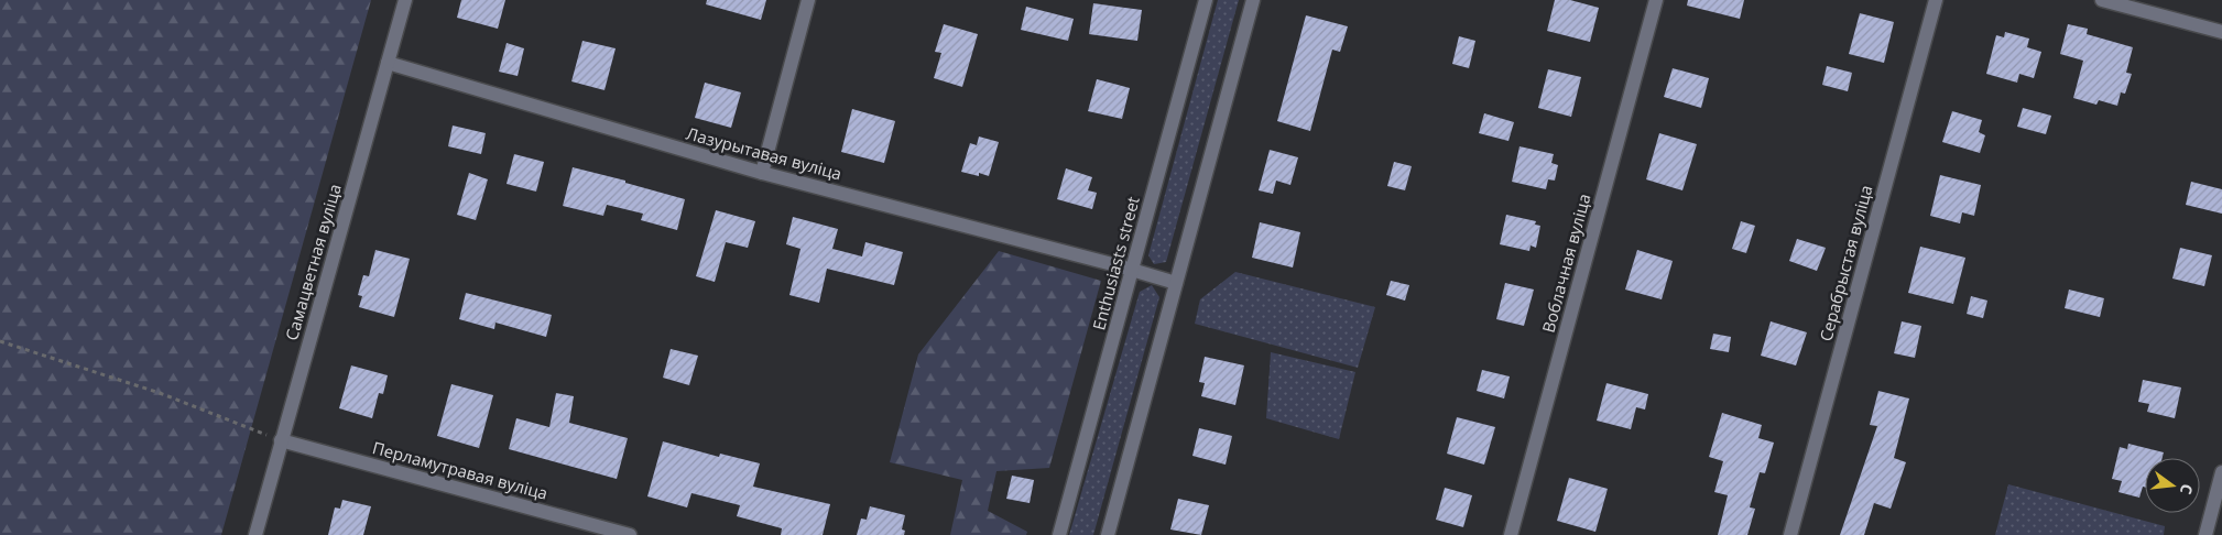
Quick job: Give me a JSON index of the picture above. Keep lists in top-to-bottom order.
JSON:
{
  "streets": {
    "street": [
      "Лазурытавая вуліца",
      "Самацветная вуліца",
      "Enthusiasts street",
      "Воблачная вуліца",
      "Серабрыстая вуліца",
      "Перламутравая вуліца"
    ]
  },
  "crossings": [
    ["Лазурытавая вуліца", "Самацветная вуліца"],
    ["Лазурытавая вуліца", "Enthusiasts street"],
    ["Самацветная вуліца", "Перламутравая вуліца"]
  ],
  "north": "right"
}
